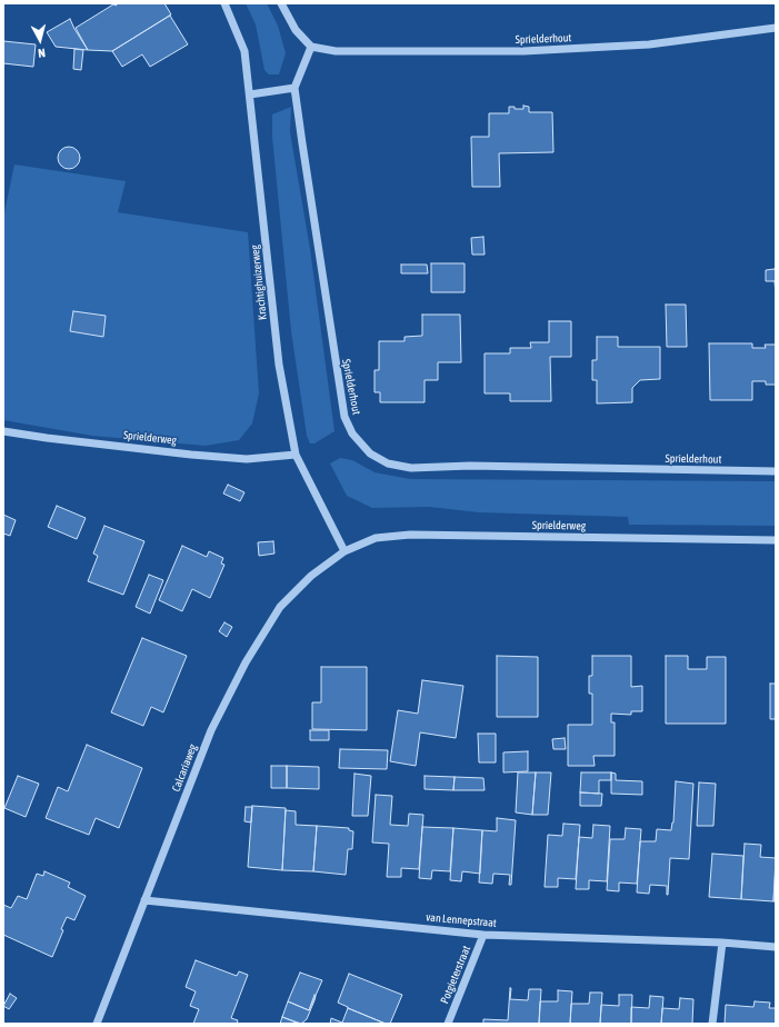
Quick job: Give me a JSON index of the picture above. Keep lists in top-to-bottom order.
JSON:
{
  "streets": {
    "street": [
      "Sprielderhout",
      "Krachtighuizerweg",
      "Sprielderweg",
      "Calcariaweg",
      "van Lennepstraat",
      "Potgieterstraat"
    ]
  },
  "crossings": [
    ["Krachtighuizerweg", "Sprielderweg"],
    ["Krachtighuizerweg", "Calcariaweg"],
    ["Sprielderweg", "Calcariaweg"],
    ["Calcariaweg", "van Lennepstraat"],
    ["van Lennepstraat", "Potgieterstraat"]
  ],
  "north": "bottom"
}
